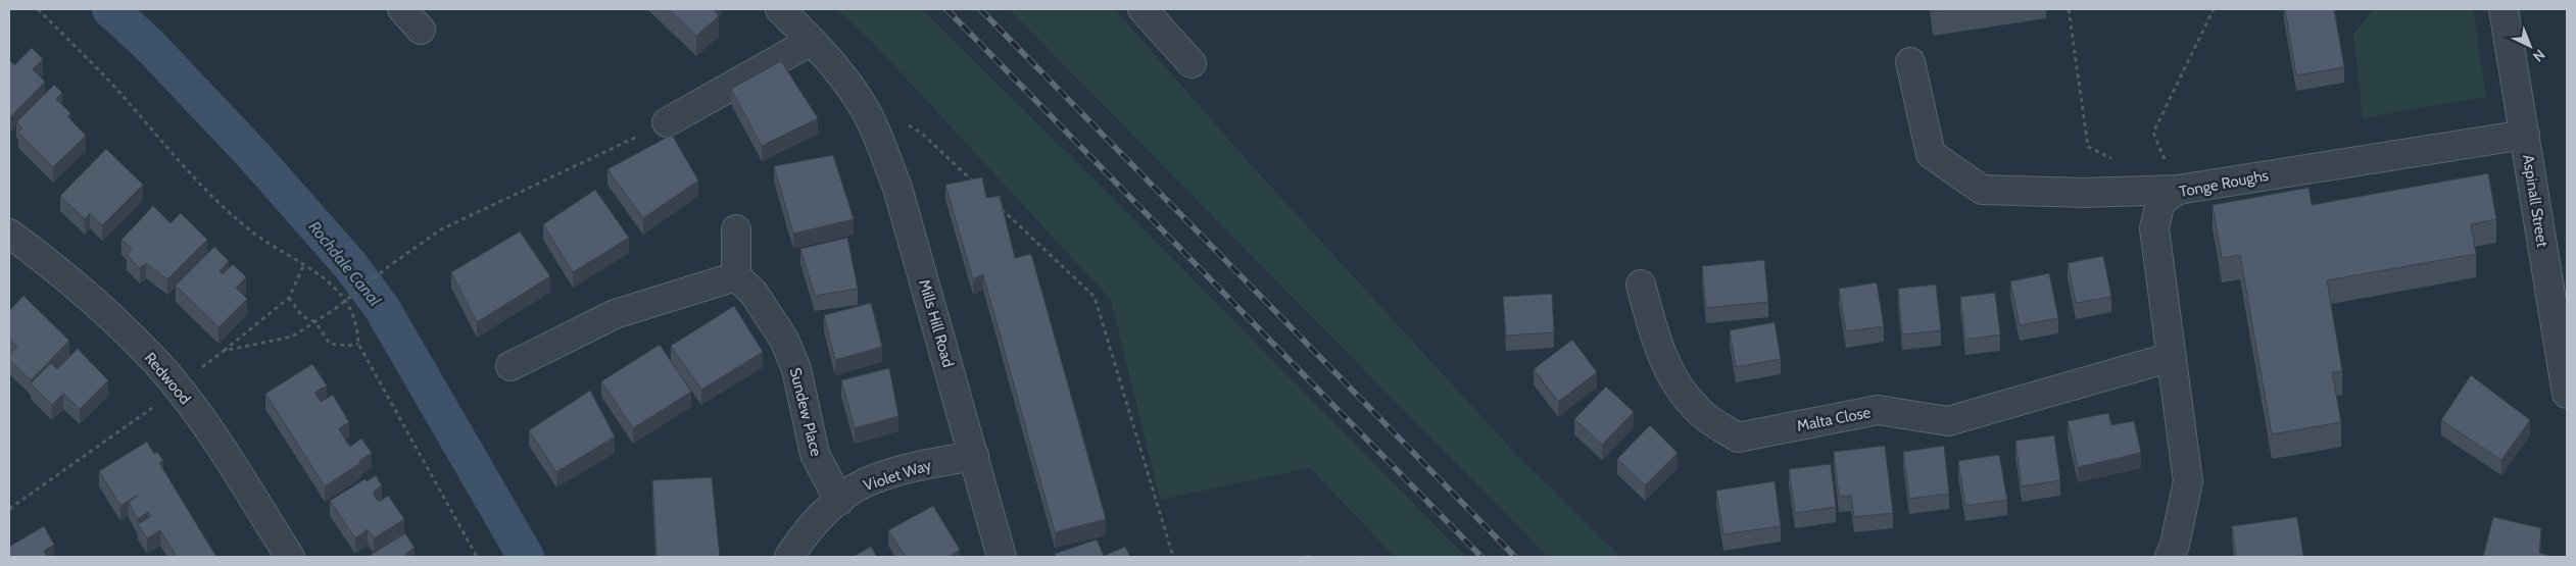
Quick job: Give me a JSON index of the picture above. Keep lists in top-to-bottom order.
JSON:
{
  "streets": {
    "street": [
      "Tonge Roughs",
      "Aspinall Street",
      "Mills Hill Road",
      "Redwood",
      "Sundew Place",
      "Malta Close",
      "Violet Way"
    ]
  },
  "crossings": [
    ["Tonge Roughs", "Aspinall Street"],
    ["Tonge Roughs", "Malta Close"],
    ["Mills Hill Road", "Violet Way"],
    ["Sundew Place", "Violet Way"]
  ],
  "water": ["Rochdale Canal"],
  "north": "bottom right"
}
